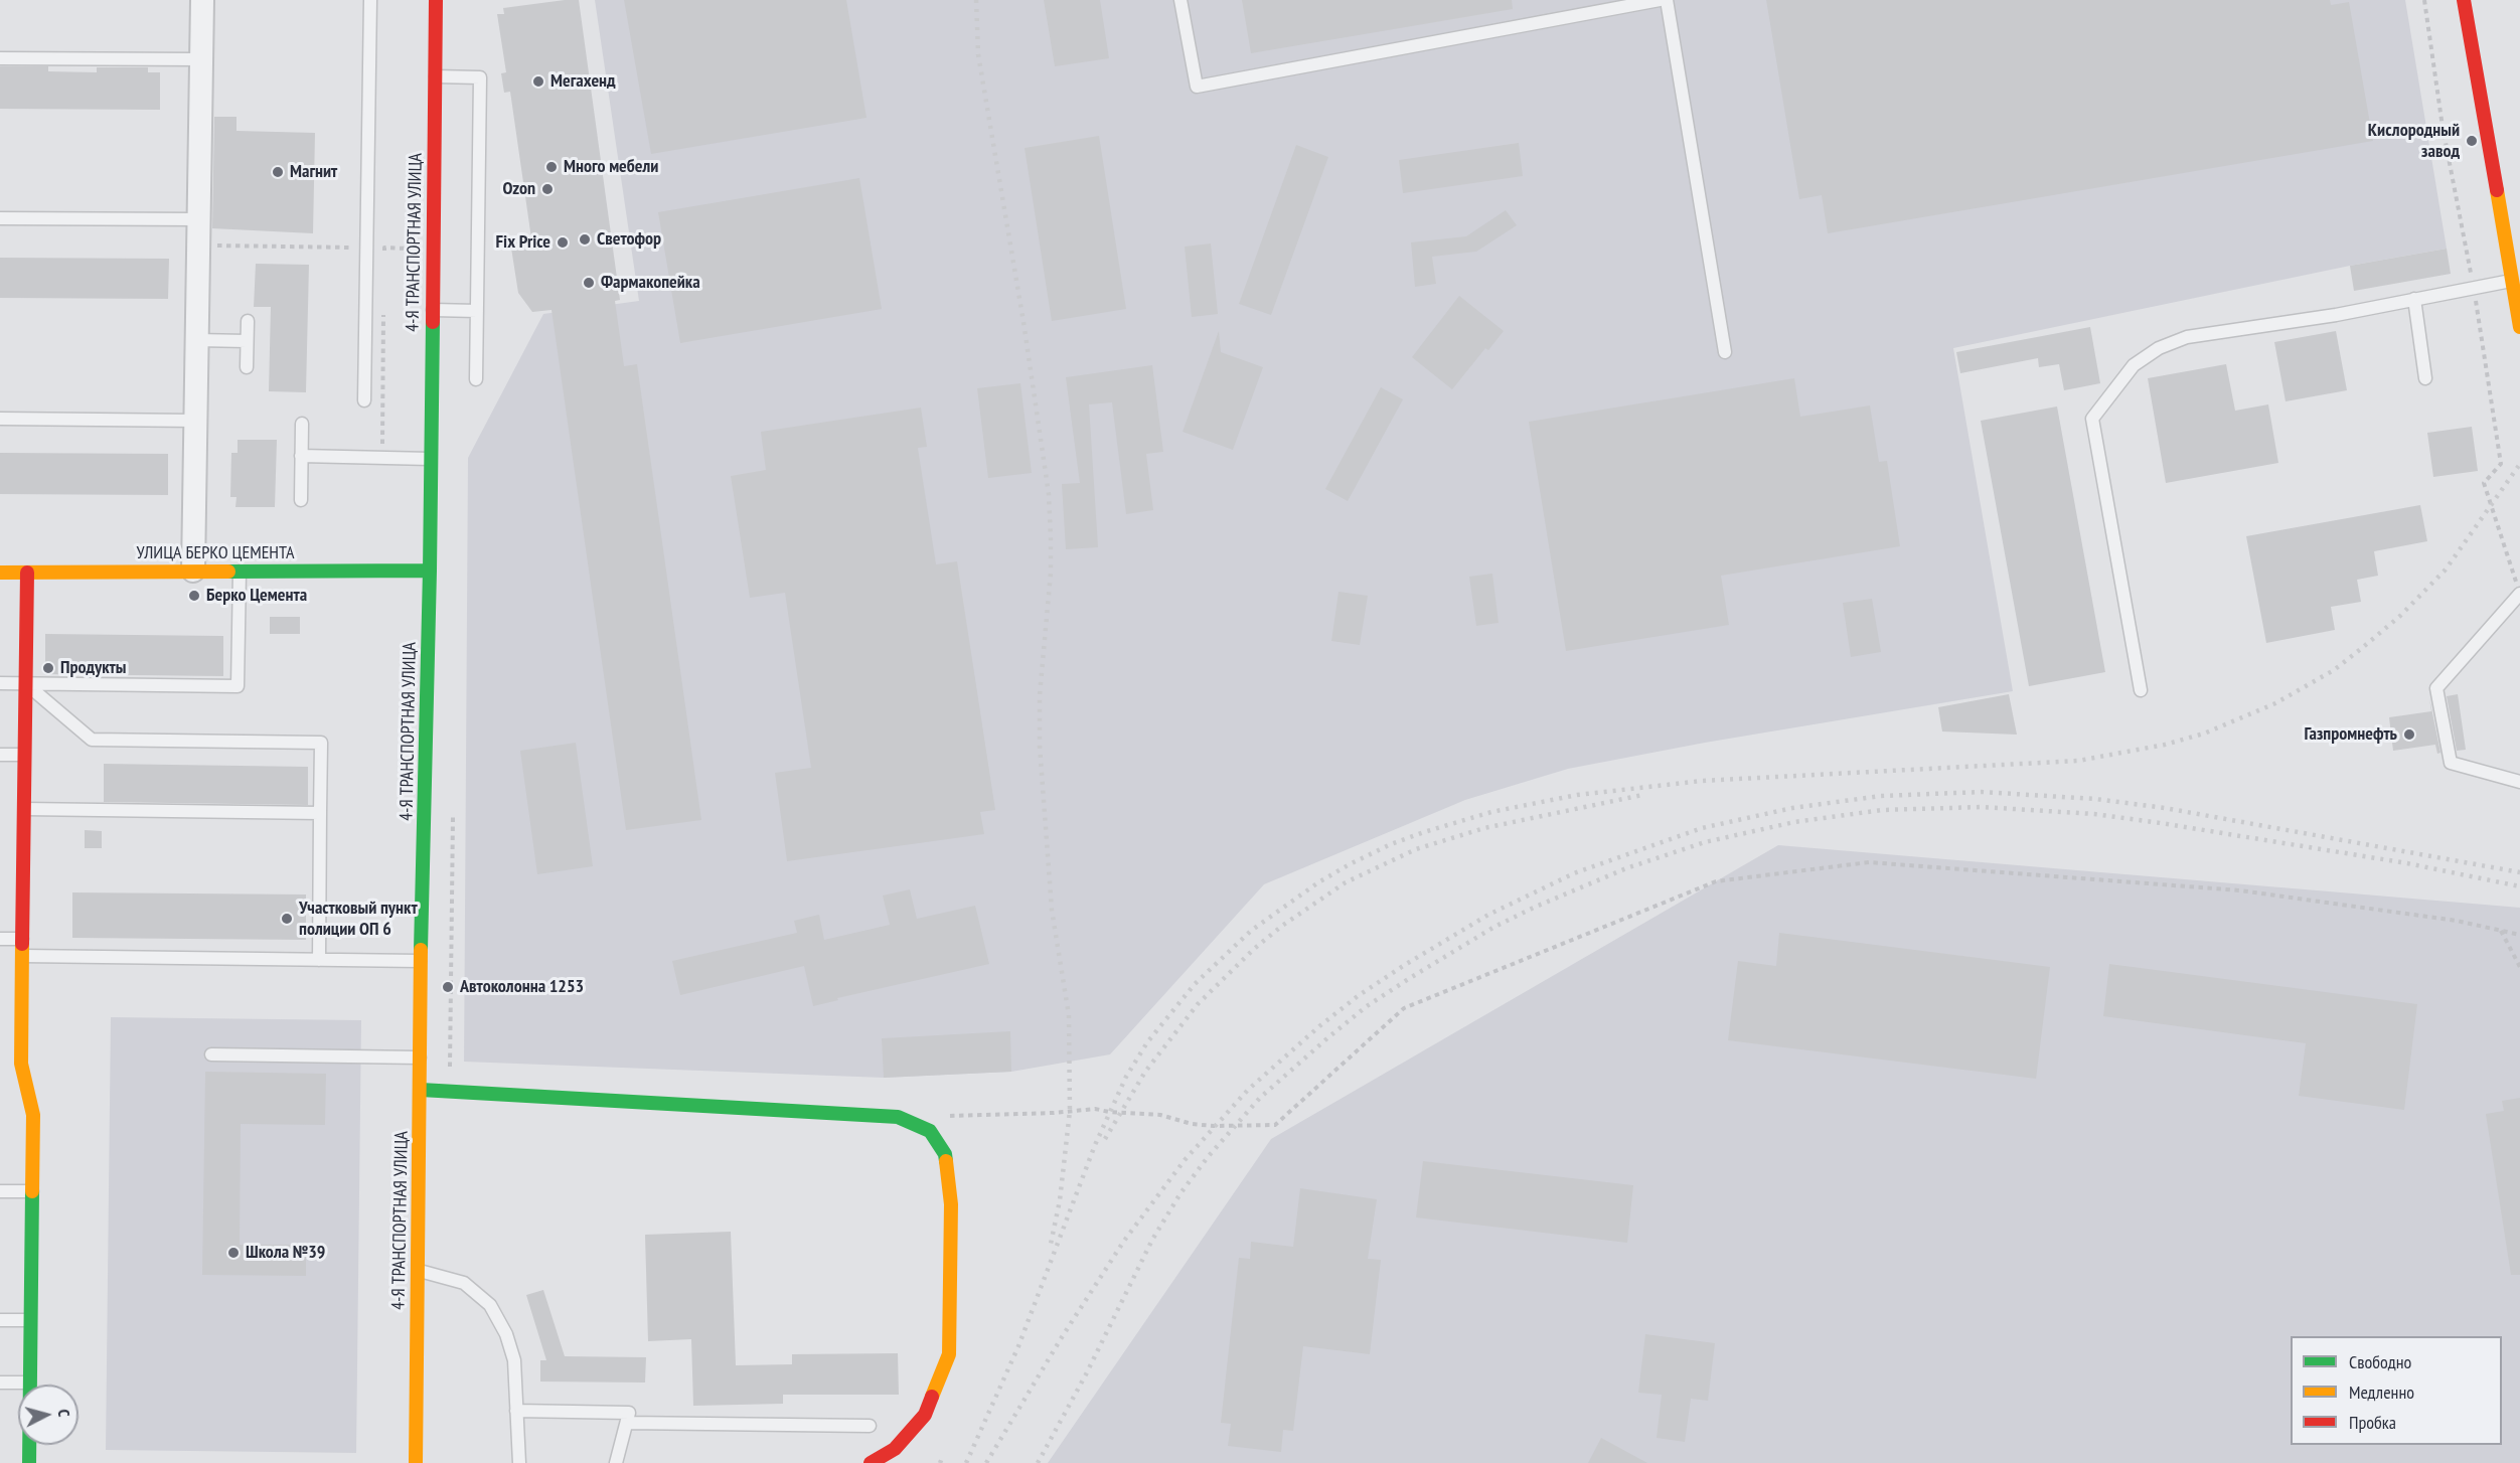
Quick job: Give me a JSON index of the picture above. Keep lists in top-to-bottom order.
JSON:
{
  "streets": {
    "main road": ["4-Я ТРАНСПОРТНАЯ УЛИЦА", "УЛИЦА БЕРКО ЦЕМЕНТА"]
  },
  "crossings": [
    ["4-Я ТРАНСПОРТНАЯ УЛИЦА", "УЛИЦА БЕРКО ЦЕМЕНТА"]
  ],
  "places": [
    "Мегахенд",
    "Кислородный завод",
    "Много мебели",
    "Магнит",
    "Ozon",
    "Светофор",
    "Fix Price",
    "Фармакопейка",
    "Берко Цемента",
    "Продукты",
    "Газпромнефть",
    "Участковый пункт полиции ОП 6",
    "Автоколонна 1253",
    "Школа №39"
  ],
  "legend": ["Свободно", "Медленно", "Пробка"],
  "north": "right"
}
